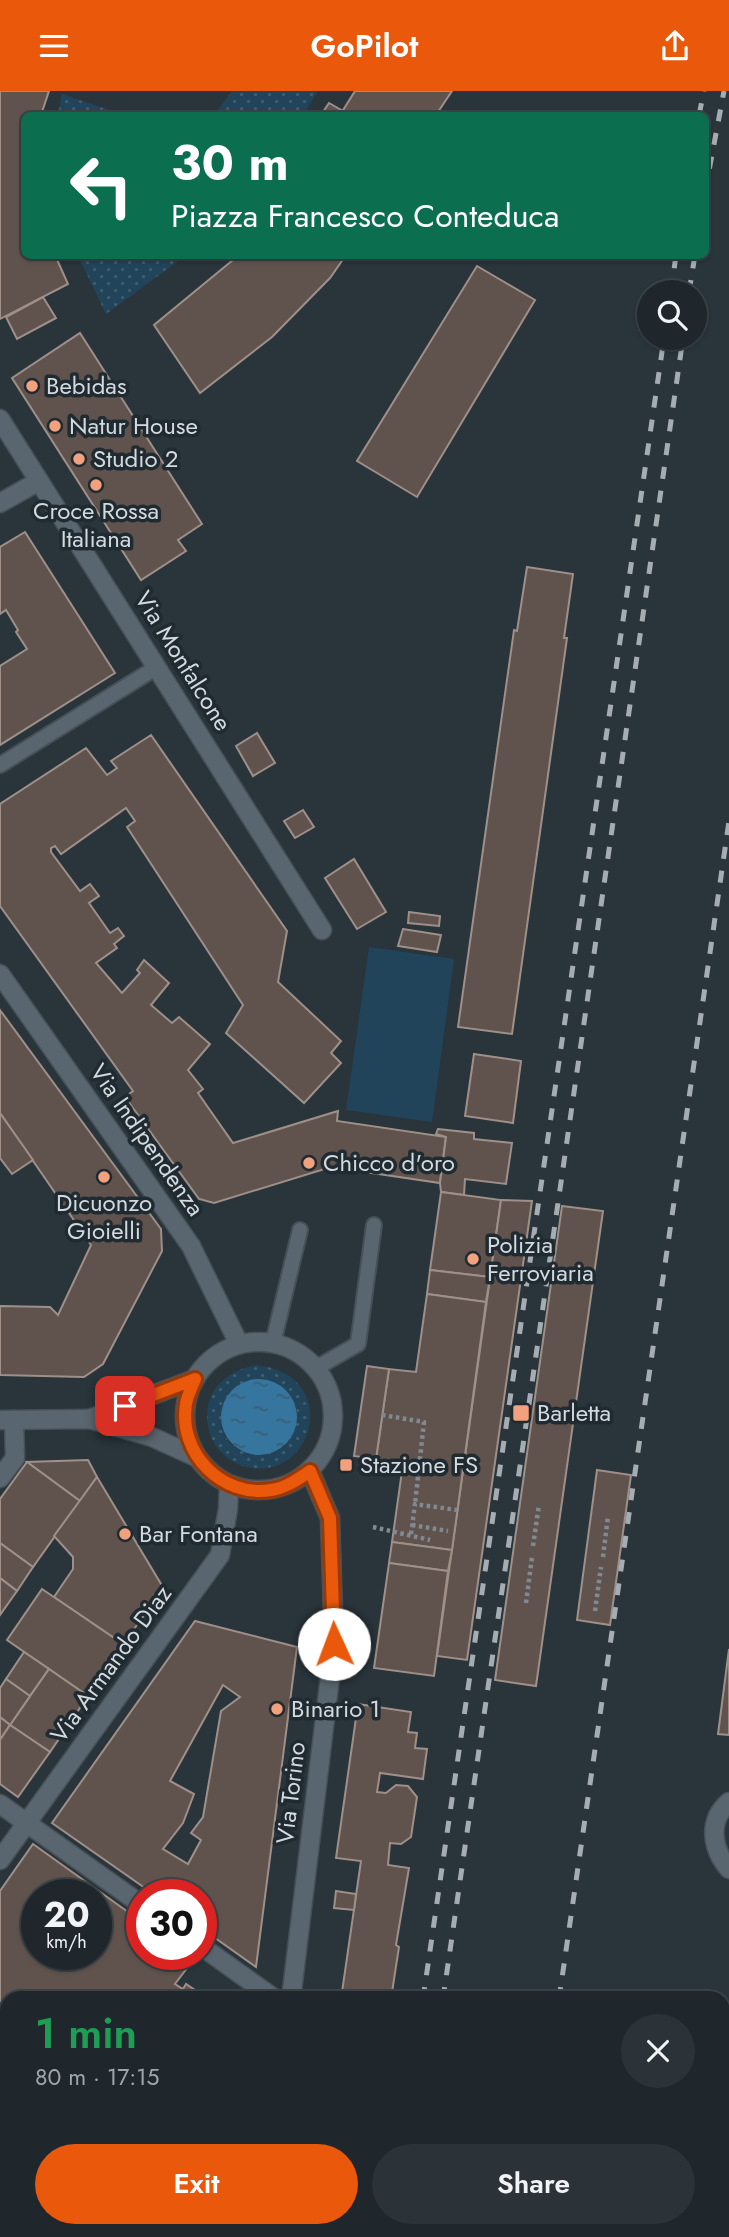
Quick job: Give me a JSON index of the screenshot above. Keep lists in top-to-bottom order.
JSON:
{
  "streets": {
    "street": [
      "Via Monfalcone",
      "Via Indipendenza",
      "Via Armando Diaz",
      "Via Torino"
    ]
  },
  "crossings": [
    ["Via Indipendenza", "Via Armando Diaz"],
    ["Via Indipendenza", "Via Torino"],
    ["Via Armando Diaz", "Via Torino"]
  ],
  "places": {
    "other": [
      "Bebidas",
      "Natur House",
      "Studio 2",
      "Croce Rossa Italiana",
      "Chicco d'oro",
      "Dicuonzo Gioielli",
      "Polizia Ferroviaria",
      "Bar Fontana",
      "Binario 1"
    ],
    "transit": ["Barletta", "Stazione FS"]
  },
  "page": {
    "header": "GoPilot",
    "turn": ["30 m", "Piazza Francesco Conteduca"],
    "speed": "20 km/h",
    "limit": "30",
    "heading": ["1 min", "80 m · 17:15"],
    "buttons": ["Exit", "Share"]
  }
}
